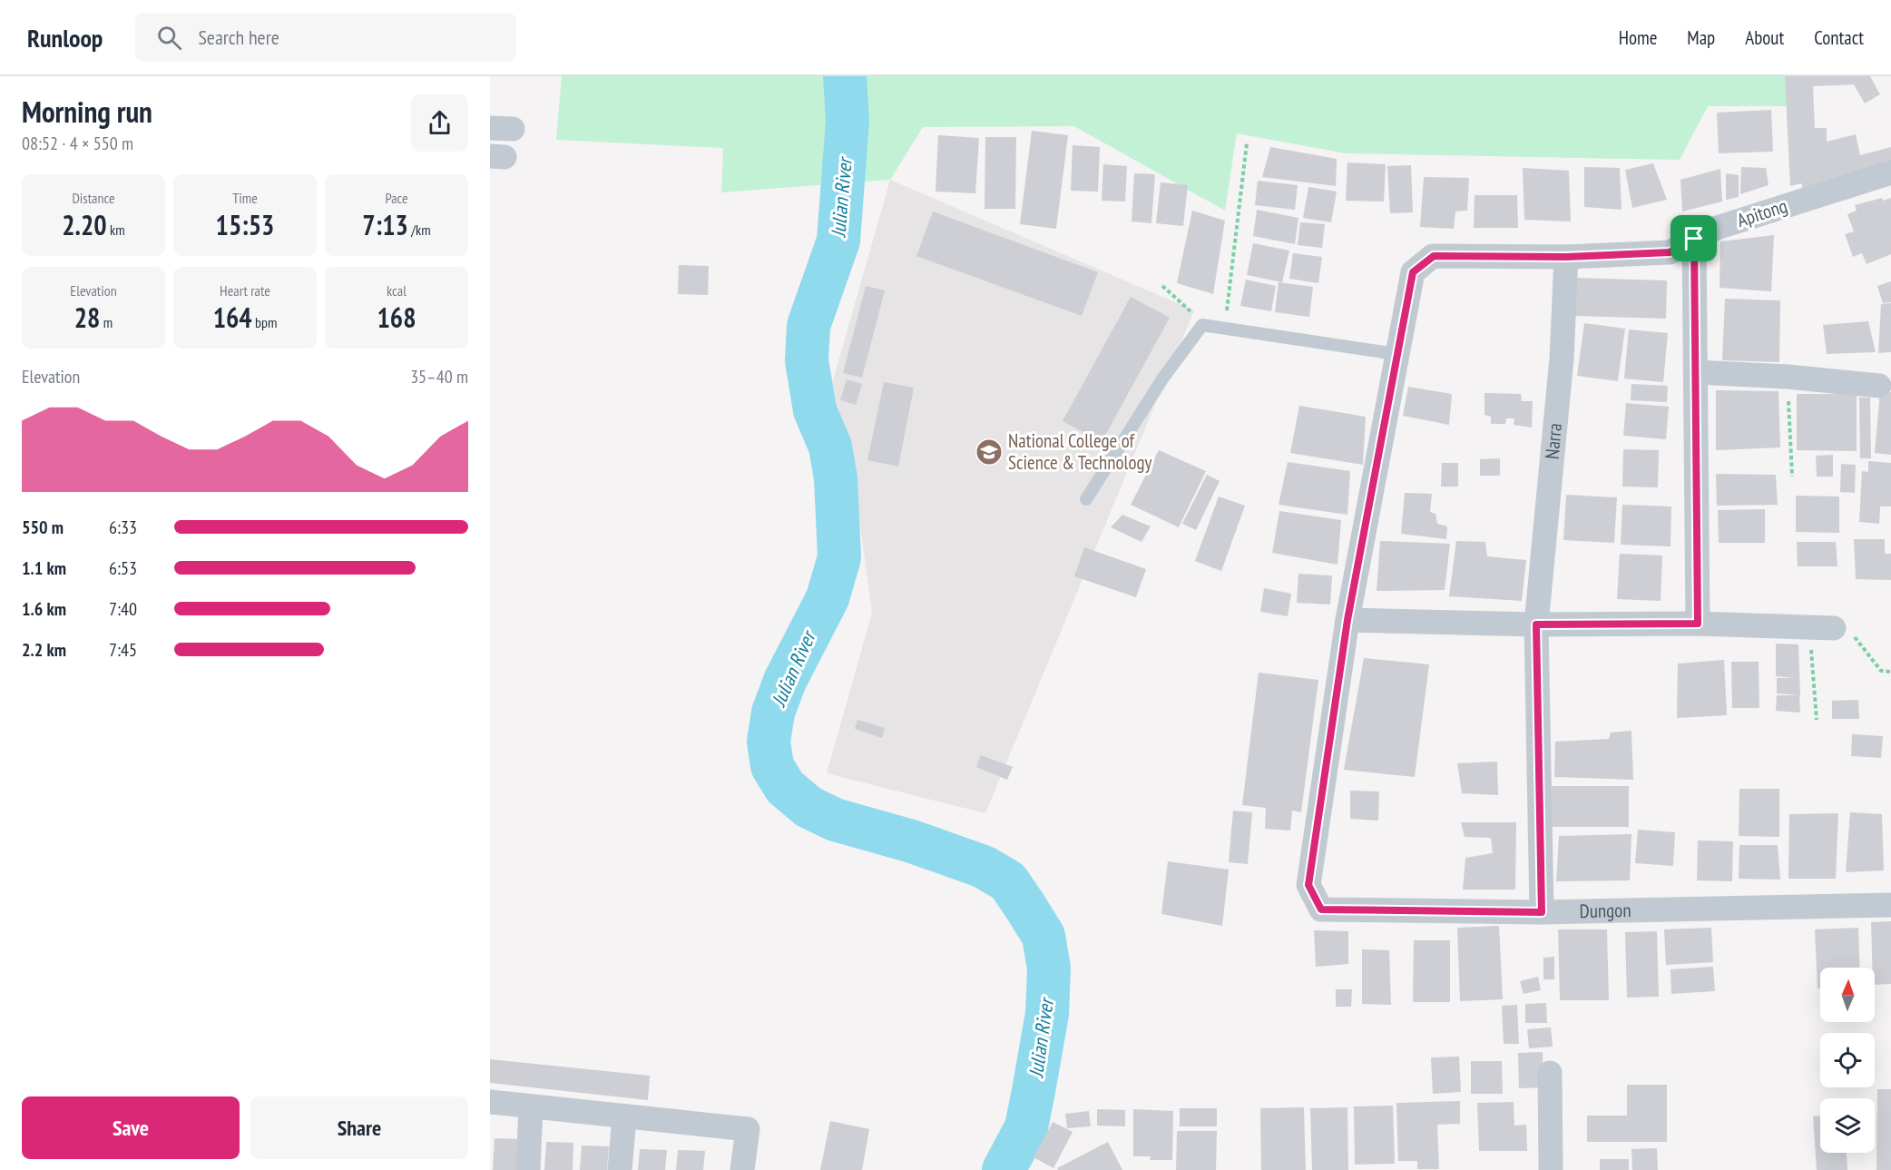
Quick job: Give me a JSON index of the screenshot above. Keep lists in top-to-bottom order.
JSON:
{
  "streets": {
    "street": ["Apitong", "Narra", "Dungon"]
  },
  "crossings": [
    ["Apitong", "Narra"],
    ["Narra", "Dungon"]
  ],
  "water": ["Julian River"],
  "places": {
    "school or university": ["National College of Science & Technology"]
  },
  "north": "top",
  "page": {
    "header": "Runloop",
    "search": "Search here",
    "nav": [
      "Home",
      "Map",
      "About",
      "Contact"
    ],
    "heading": ["Morning run", "08:52 · 4 × 550 m"],
    "stats": [
      ["Distance", "2.20 km"],
      ["Time", "15:53"],
      ["Pace", "7:13 /km"],
      ["Elevation", "28 m"],
      ["Heart rate", "164 bpm"],
      ["kcal", "168"]
    ],
    "chart": ["Elevation", "35–40 m"],
    "list": [
      {
        "name": "550 m",
        "note": "6:33"
      },
      {
        "name": "1.1 km",
        "note": "6:53"
      },
      {
        "name": "1.6 km",
        "note": "7:40"
      },
      {
        "name": "2.2 km",
        "note": "7:45"
      }
    ],
    "buttons": ["Save", "Share"]
  }
}
